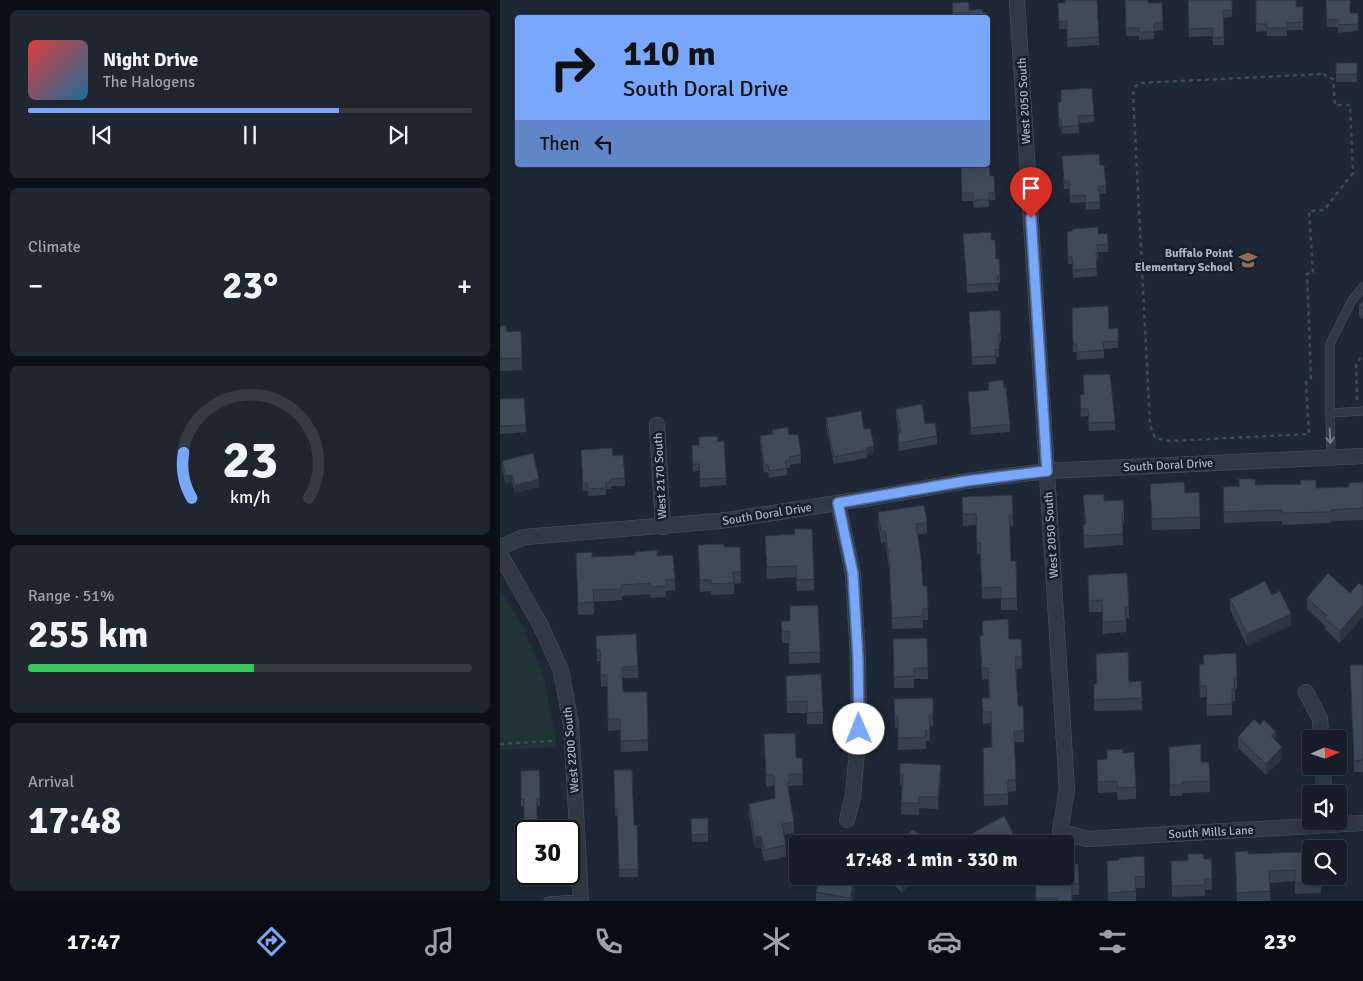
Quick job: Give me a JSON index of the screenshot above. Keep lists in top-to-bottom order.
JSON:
{
  "streets": {
    "street": [
      "West 2050 South",
      "South Doral Drive",
      "West 2170 South",
      "West 2200 South",
      "South Mills Lane"
    ]
  },
  "crossings": [
    ["West 2050 South", "South Doral Drive"],
    ["West 2050 South", "South Mills Lane"],
    ["South Doral Drive", "West 2170 South"]
  ],
  "places": {
    "school or university": ["Buffalo Point Elementary School"]
  },
  "north": "right",
  "page": {
    "turn": ["110 m", "South Doral Drive"],
    "song": ["Night Drive", "The Halogens"],
    "then": "Then",
    "tile": [
      "Climate",
      ["Range · 51%", "255 km"],
      ["Arrival", "17:48"]
    ],
    "heat": ["−", "23°", "+"],
    "limit": "30",
    "trip": "17:48 · 1 min · 330 m",
    "tabs": ["17:47", "23°"],
    "gauge": ["23", "km/h"]
  }
}
